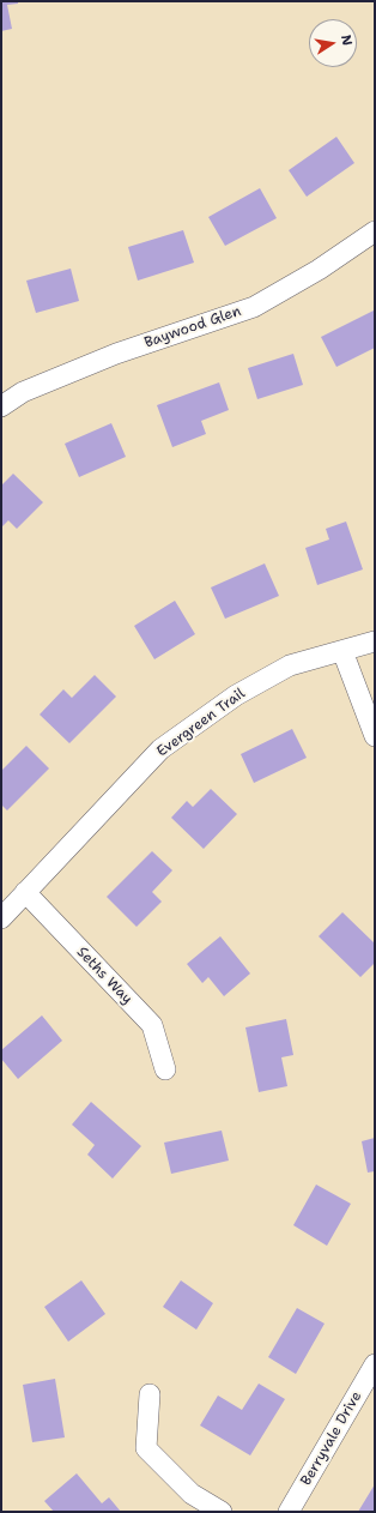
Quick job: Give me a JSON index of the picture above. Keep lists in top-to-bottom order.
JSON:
{
  "streets": {
    "street": [
      "Baywood Glen",
      "Evergreen Trail",
      "Seths Way",
      "Berryvale Drive"
    ]
  },
  "crossings": [
    ["Evergreen Trail", "Seths Way"]
  ],
  "north": "right"
}
